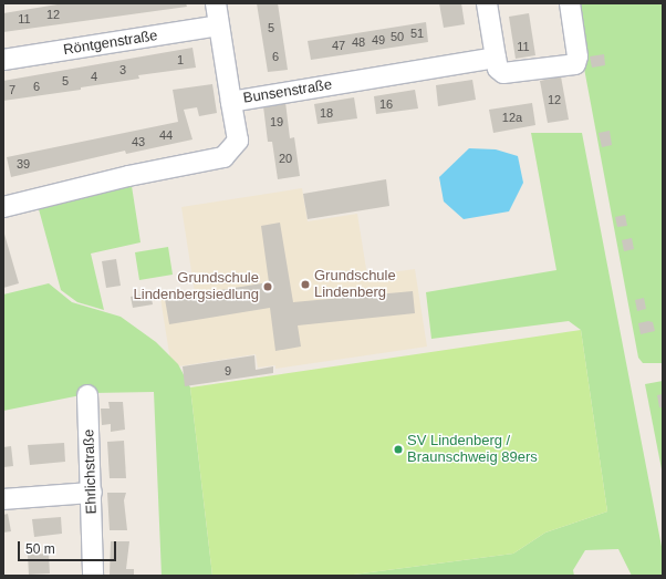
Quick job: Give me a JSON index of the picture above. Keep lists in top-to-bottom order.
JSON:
{
  "streets": {
    "street": ["Röntgenstraße", "Bunsenstraße", "Ehrlichstraße"]
  },
  "places": ["Grundschule Lindenberg", "Grundschule Lindenbergsiedlung", "SV Lindenberg / Braunschweig 89ers"],
  "house_numbers": [
    "12",
    "11",
    "5",
    "51",
    "50",
    "49",
    "48",
    "47",
    "11",
    "6",
    "1",
    "3",
    "4",
    "5",
    "6",
    "7",
    "12",
    "16",
    "18",
    "12a",
    "19",
    "44",
    "43",
    "20",
    "39",
    "9"
  ],
  "scale_bar": "50 m"
}
